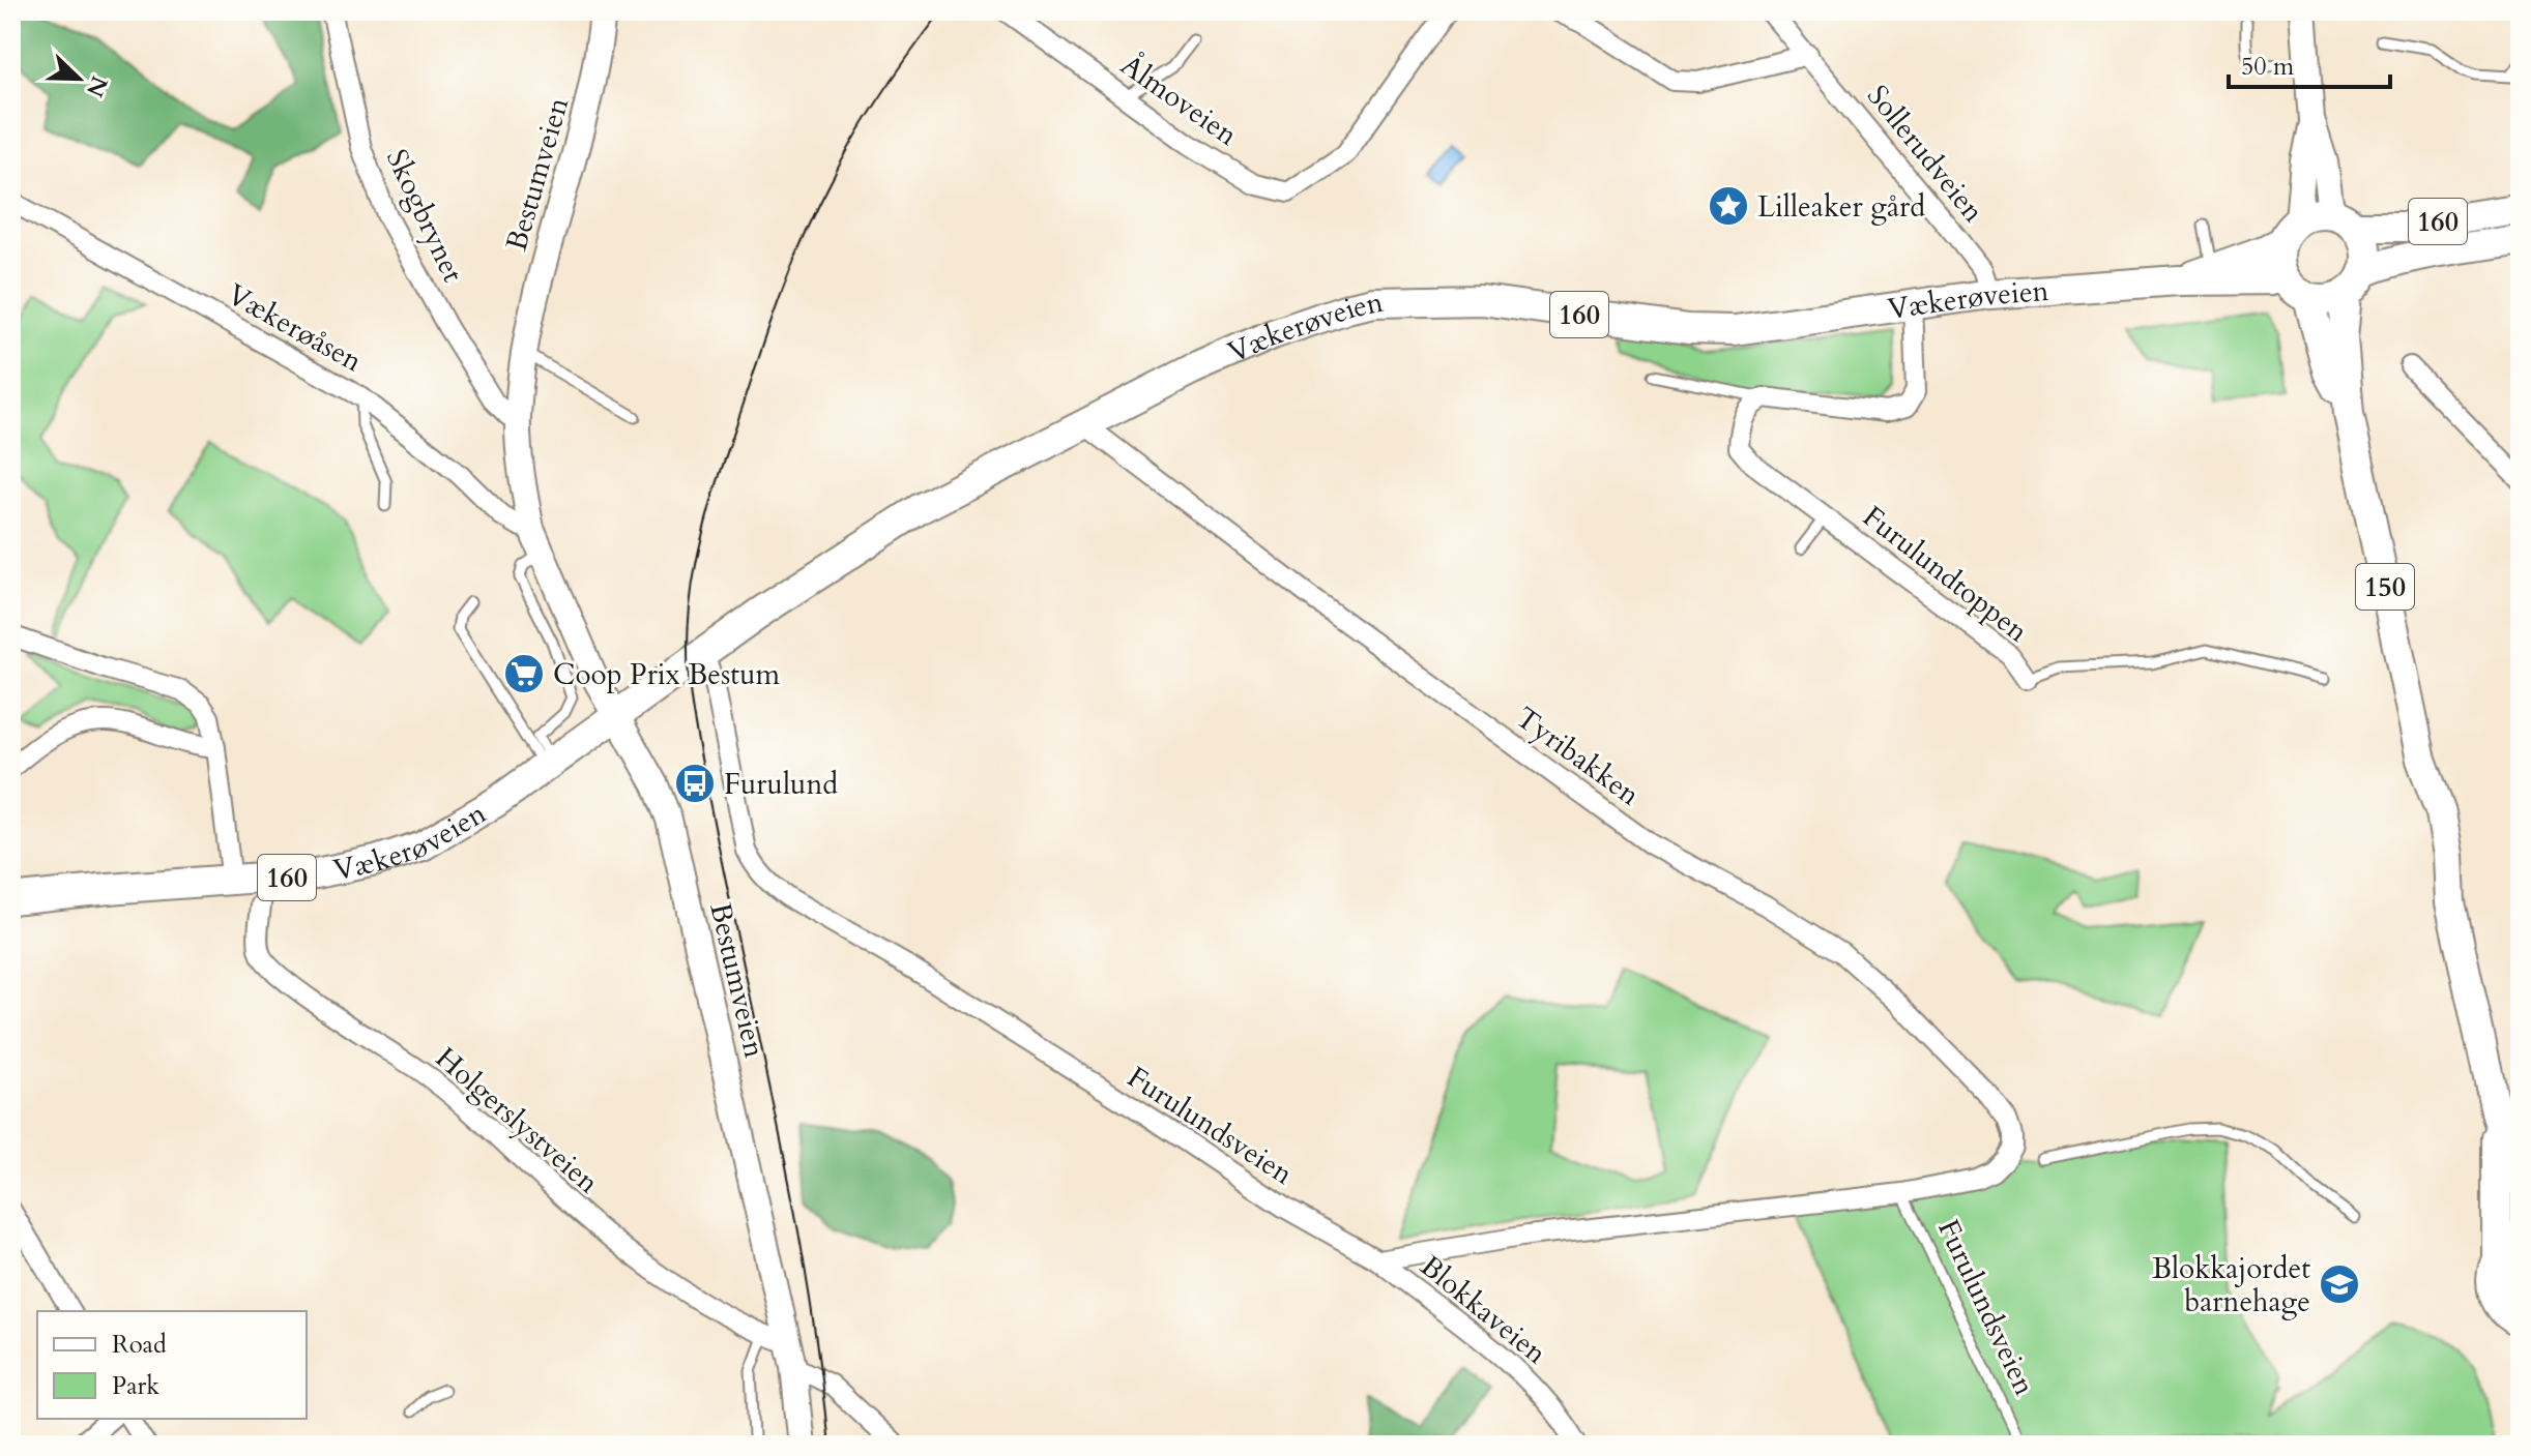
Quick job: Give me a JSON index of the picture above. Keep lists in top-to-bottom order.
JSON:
{
  "streets": {
    "main road": ["160", "Vækerøveien", "150"],
    "street": [
      "Ålmoveien",
      "Sollerudveien",
      "Bestumveien",
      "Skogbrynet",
      "Vækerøåsen",
      "Furulundtoppen",
      "Tyribakken",
      "Holgerslystveien",
      "Furulundsveien",
      "Blokkaveien"
    ]
  },
  "crossings": [
    ["Sollerudveien", "Vækerøveien"],
    ["Bestumveien", "Skogbrynet"],
    ["Bestumveien", "Vækerøveien"],
    ["Bestumveien", "Vækerøåsen"],
    ["Bestumveien", "Holgerslystveien"],
    ["160", "Vækerøveien"],
    ["160", "150"],
    ["Vækerøveien", "150"],
    ["Vækerøveien", "Tyribakken"],
    ["Vækerøveien", "Furulundsveien"],
    ["Tyribakken", "Furulundsveien"],
    ["Furulundsveien", "Blokkaveien"]
  ],
  "places": {
    "place": ["Lilleaker gård"],
    "supermarket": ["Coop Prix Bestum"],
    "bus stop": ["Furulund"],
    "school or university": ["Blokkajordet barnehage"]
  },
  "legend": ["Road", "Park"],
  "scale_bar": "50 m",
  "north": "bottom right"
}
